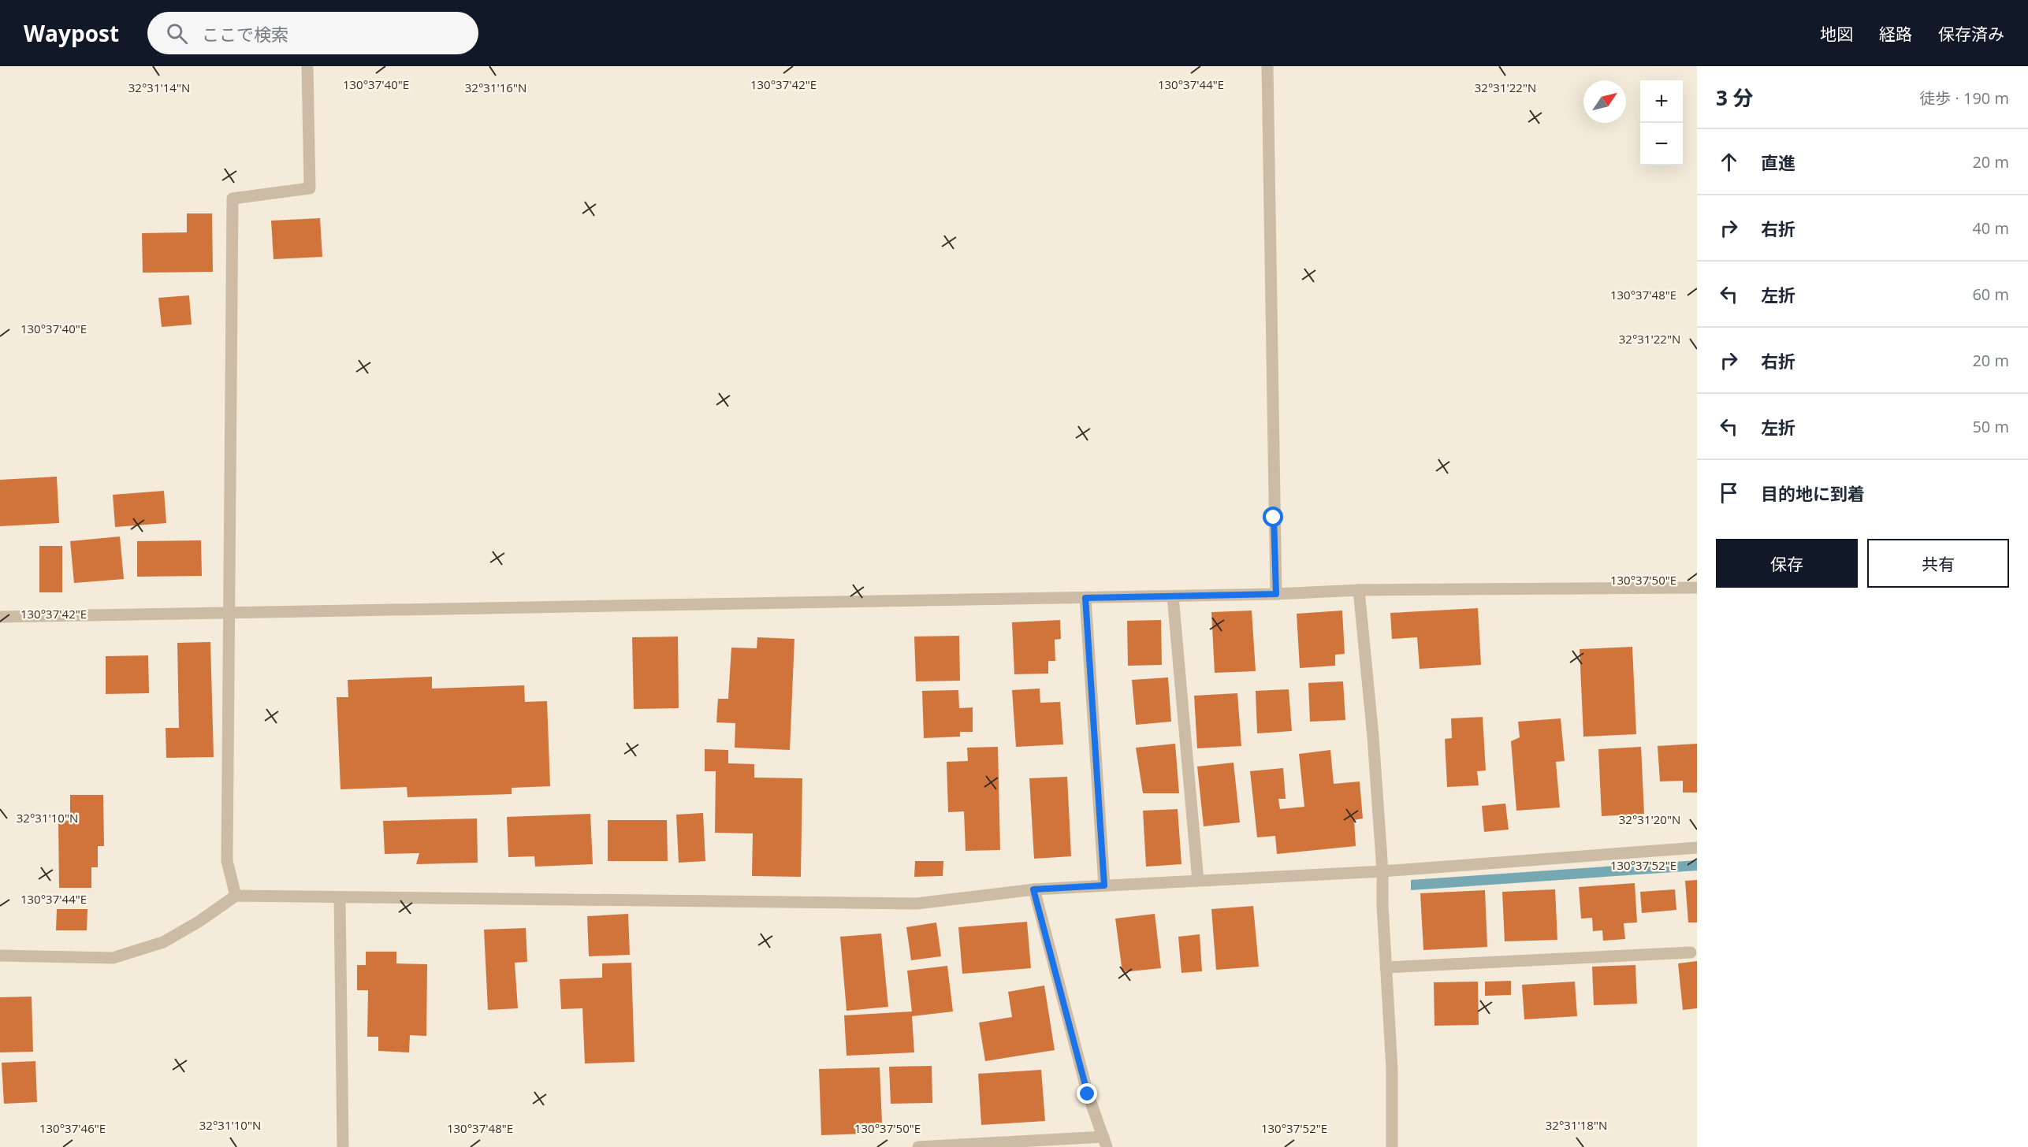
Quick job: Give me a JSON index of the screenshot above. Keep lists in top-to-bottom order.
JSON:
{
  "north": "top right",
  "page": {
    "header": "Waypost",
    "search": "ここで検索",
    "nav": ["地図", "経路", "保存済み"],
    "heading": ["3 分", "徒歩 · 190 m"],
    "map_buttons": ["+", "−"],
    "list": [
      ["直進", "20 m"],
      ["右折", "40 m"],
      ["左折", "60 m"],
      ["右折", "20 m"],
      ["左折", "50 m"],
      "目的地に到着"
    ],
    "buttons": ["保存", "共有"]
  },
  "coordinates": [
    "130°37'40\"E",
    "130°37'44\"E",
    "130°37'42\"E",
    "32°31'14\"N",
    "32°31'16\"N",
    "32°31'22\"N",
    "130°37'48\"E",
    "130°37'50\"E",
    "32°31'10\"N",
    "32°31'20\"N",
    "130°37'52\"E",
    "32°31'18\"N",
    "130°37'46\"E"
  ]
}
